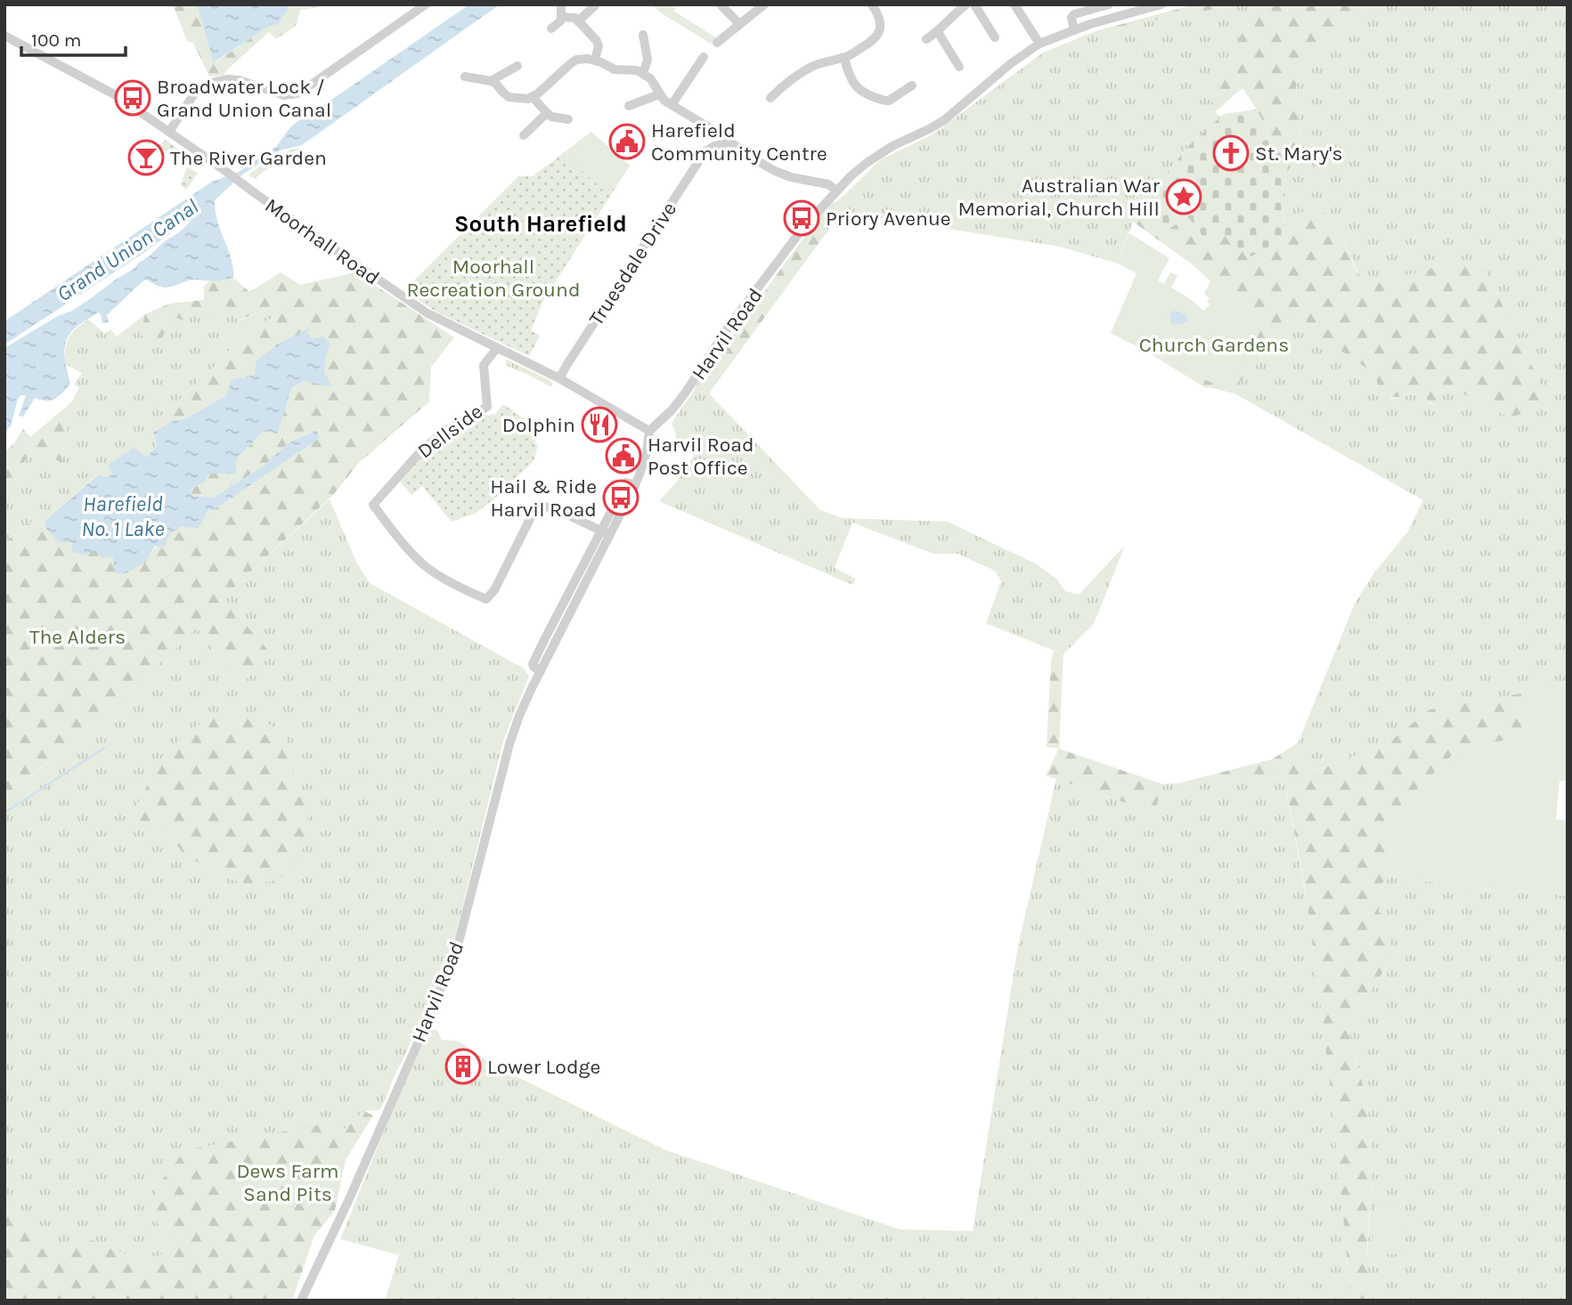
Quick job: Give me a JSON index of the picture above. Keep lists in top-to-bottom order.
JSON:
{
  "streets": {
    "street": [
      "Moorhall Road",
      "Truesdale Drive",
      "Harvil Road",
      "Dellside"
    ]
  },
  "crossings": [
    ["Moorhall Road", "Truesdale Drive"],
    ["Moorhall Road", "Harvil Road"],
    ["Moorhall Road", "Dellside"],
    ["Harvil Road", "Dellside"]
  ],
  "districts": ["South Harefield"],
  "water": ["Grand Union Canal", "Harefield No. 1 Lake"],
  "parks": [
    "Moorhall Recreation Ground",
    "Church Gardens",
    "The Alders",
    "Dews Farm Sand Pits"
  ],
  "places": {
    "bus stop": ["Broadwater Lock / Grand Union Canal", "Priory Avenue", "Hail & Ride Harvil Road"],
    "public building": ["Harefield Community Centre", "Harvil Road Post Office"],
    "church": ["St. Mary's"],
    "bar": ["The River Garden"],
    "place": ["Australian War Memorial, Church Hill"],
    "restaurant": ["Dolphin"],
    "building": ["Lower Lodge"]
  },
  "scale_bar": "100 m"
}
